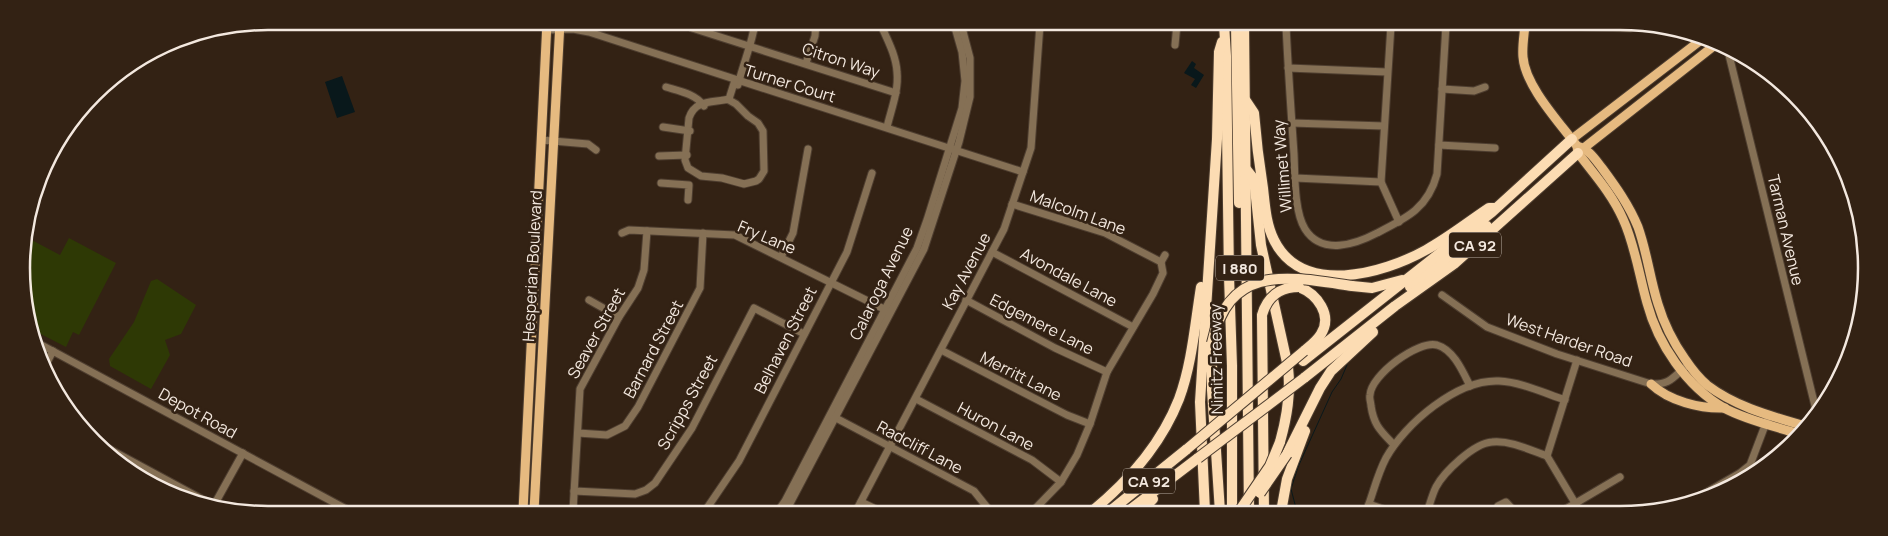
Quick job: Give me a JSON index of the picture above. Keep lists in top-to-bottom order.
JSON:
{
  "streets": {
    "highway": ["CA 92", "I 880", "Nimitz Freeway"],
    "main road": ["Hesperian Boulevard"],
    "street": [
      "Citron Way",
      "Turner Court",
      "Willimet Way",
      "Malcolm Lane",
      "Tarman Avenue",
      "Fry Lane",
      "Kay Avenue",
      "Avondale Lane",
      "Calaroga Avenue",
      "Edgemere Lane",
      "Seaver Street",
      "Belhaven Street",
      "West Harder Road",
      "Barnard Street",
      "Merritt Lane",
      "Scripps Street",
      "Depot Road",
      "Huron Lane",
      "Radcliff Lane"
    ]
  },
  "crossings": [
    ["Turner Court", "Kay Avenue"],
    ["Turner Court", "Calaroga Avenue"],
    ["Malcolm Lane", "Kay Avenue"],
    ["Malcolm Lane", "Avondale Lane"],
    ["Fry Lane", "Calaroga Avenue"],
    ["Fry Lane", "Seaver Street"],
    ["Fry Lane", "Belhaven Street"],
    ["Fry Lane", "Barnard Street"],
    ["I 880", "Nimitz Freeway"],
    ["Kay Avenue", "Avondale Lane"],
    ["Kay Avenue", "Edgemere Lane"],
    ["Kay Avenue", "Merritt Lane"],
    ["Kay Avenue", "Huron Lane"],
    ["Kay Avenue", "Radcliff Lane"],
    ["Calaroga Avenue", "Radcliff Lane"],
    ["Seaver Street", "Barnard Street"],
    ["Seaver Street", "Scripps Street"],
    ["Belhaven Street", "Scripps Street"]
  ]
}
